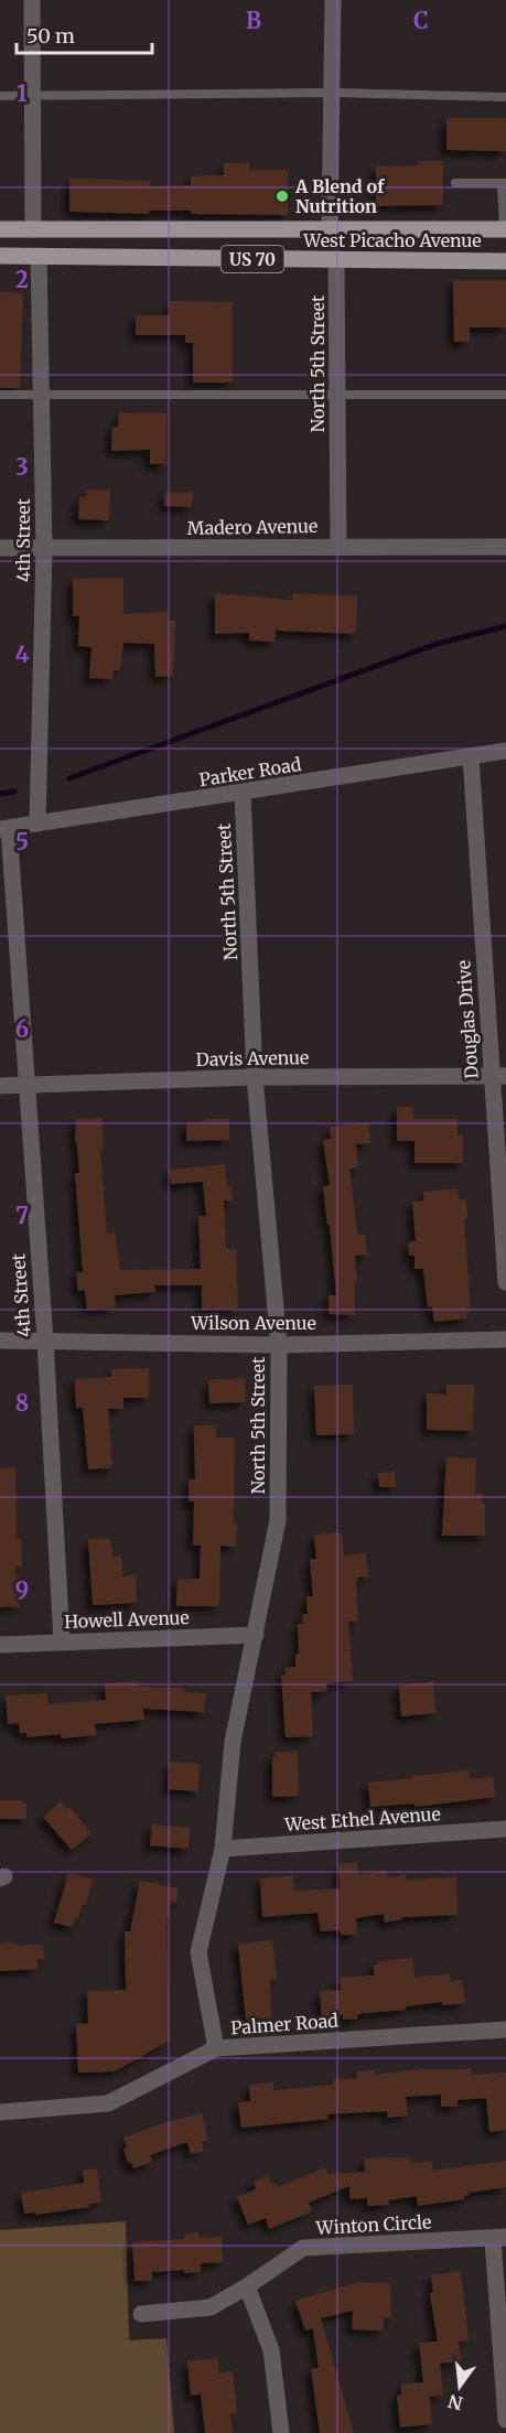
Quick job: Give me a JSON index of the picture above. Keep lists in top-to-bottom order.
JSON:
{
  "streets": {
    "main road": ["West Picacho Avenue", "US 70"],
    "street": [
      "North 5th Street",
      "Madero Avenue",
      "4th Street",
      "Parker Road",
      "Douglas Drive",
      "Davis Avenue",
      "Wilson Avenue",
      "Howell Avenue",
      "West Ethel Avenue",
      "Palmer Road",
      "Winton Circle"
    ]
  },
  "crossings": [
    ["West Picacho Avenue", "North 5th Street"],
    ["West Picacho Avenue", "4th Street"],
    ["North 5th Street", "Madero Avenue"],
    ["North 5th Street", "Parker Road"],
    ["North 5th Street", "Davis Avenue"],
    ["North 5th Street", "Wilson Avenue"],
    ["North 5th Street", "Howell Avenue"],
    ["North 5th Street", "West Ethel Avenue"],
    ["North 5th Street", "Palmer Road"],
    ["Madero Avenue", "4th Street"],
    ["4th Street", "Parker Road"],
    ["4th Street", "Davis Avenue"],
    ["4th Street", "Wilson Avenue"],
    ["4th Street", "Howell Avenue"],
    ["Parker Road", "Douglas Drive"],
    ["Douglas Drive", "Davis Avenue"]
  ],
  "places": ["A Blend of Nutrition"],
  "scale_bar": "50 m",
  "north": "bottom",
  "grid": {
    "columns": ["B", "C"],
    "rows": [
      "1",
      "2",
      "3",
      "4",
      "5",
      "6",
      "7",
      "8",
      "9"
    ]
  }
}
